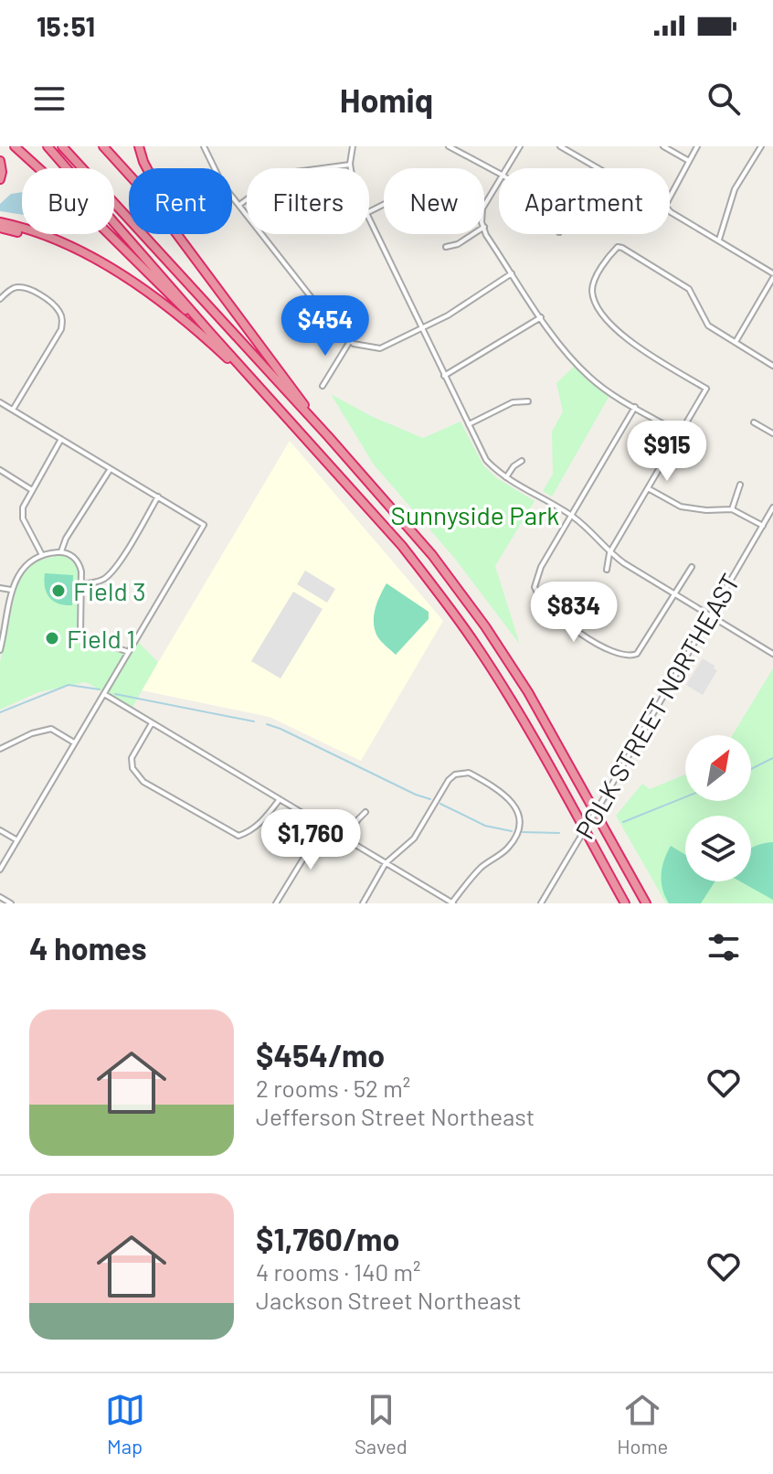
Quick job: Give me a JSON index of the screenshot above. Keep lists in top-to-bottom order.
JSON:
{
  "streets": {
    "street": ["POLK STREET NORTHEAST"]
  },
  "parks": ["Sunnyside Park"],
  "places": ["Field 3", "Field 1"],
  "north": "top right",
  "page": {
    "status": "15:51",
    "header": "Homiq",
    "chip": [
      "Buy",
      "Rent",
      "Filters",
      "New",
      "Apartment"
    ],
    "price": [
      "$454",
      "$915",
      "$834",
      "$1,760"
    ],
    "heading": "4 homes",
    "list": [
      {
        "name": "$454/mo",
        "note": "2 rooms · 52 m² · Jefferson Street Northeast"
      },
      {
        "name": "$1,760/mo",
        "note": "4 rooms · 140 m² · Jackson Street Northeast"
      }
    ],
    "tabs": ["Map", "Saved", "Home"]
  }
}
